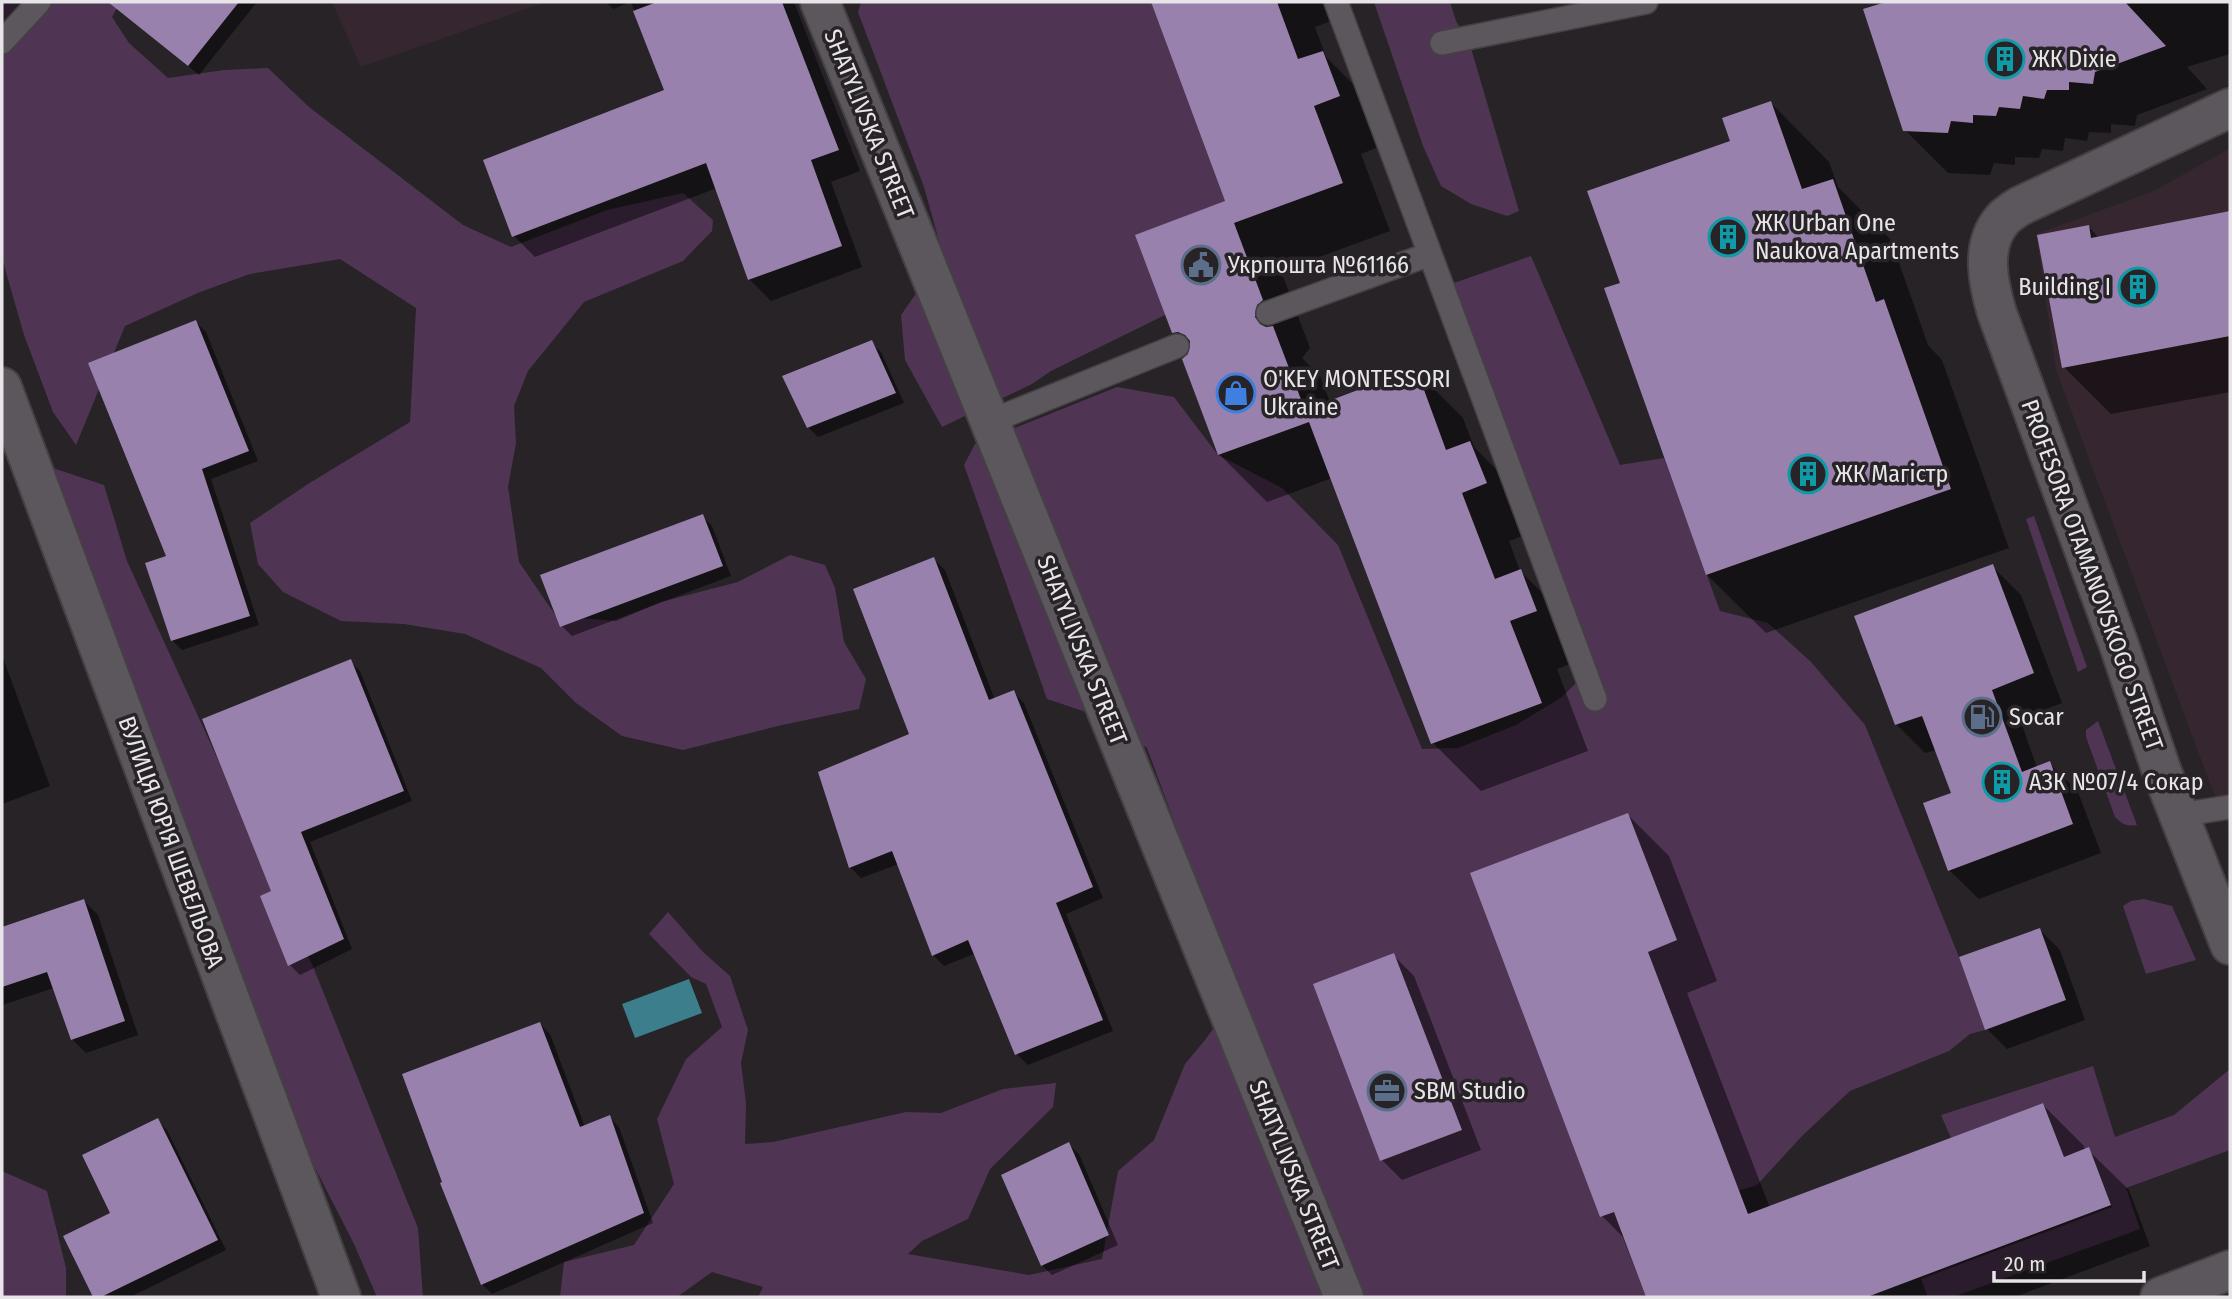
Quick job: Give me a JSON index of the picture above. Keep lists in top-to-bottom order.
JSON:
{
  "streets": {
    "street": ["SHATYLIVSKA STREET", "PROFESORA OTAMANOVSKOGO STREET", "ВУЛИЦЯ ЮРІЯ ШЕВЕЛЬОВА"]
  },
  "places": {
    "building": [
      "ЖК Dixie",
      "ЖК Urban One Naukova Apartments",
      "Building І",
      "ЖК Магістр",
      "АЗК №07/4 Сокар"
    ],
    "public building": ["Укрпошта №61166"],
    "shop": ["O'KEY MONTESSORI Ukraine"],
    "fuel station": ["Socar"],
    "office": ["SBM Studio"]
  },
  "scale_bar": "20 m"
}
